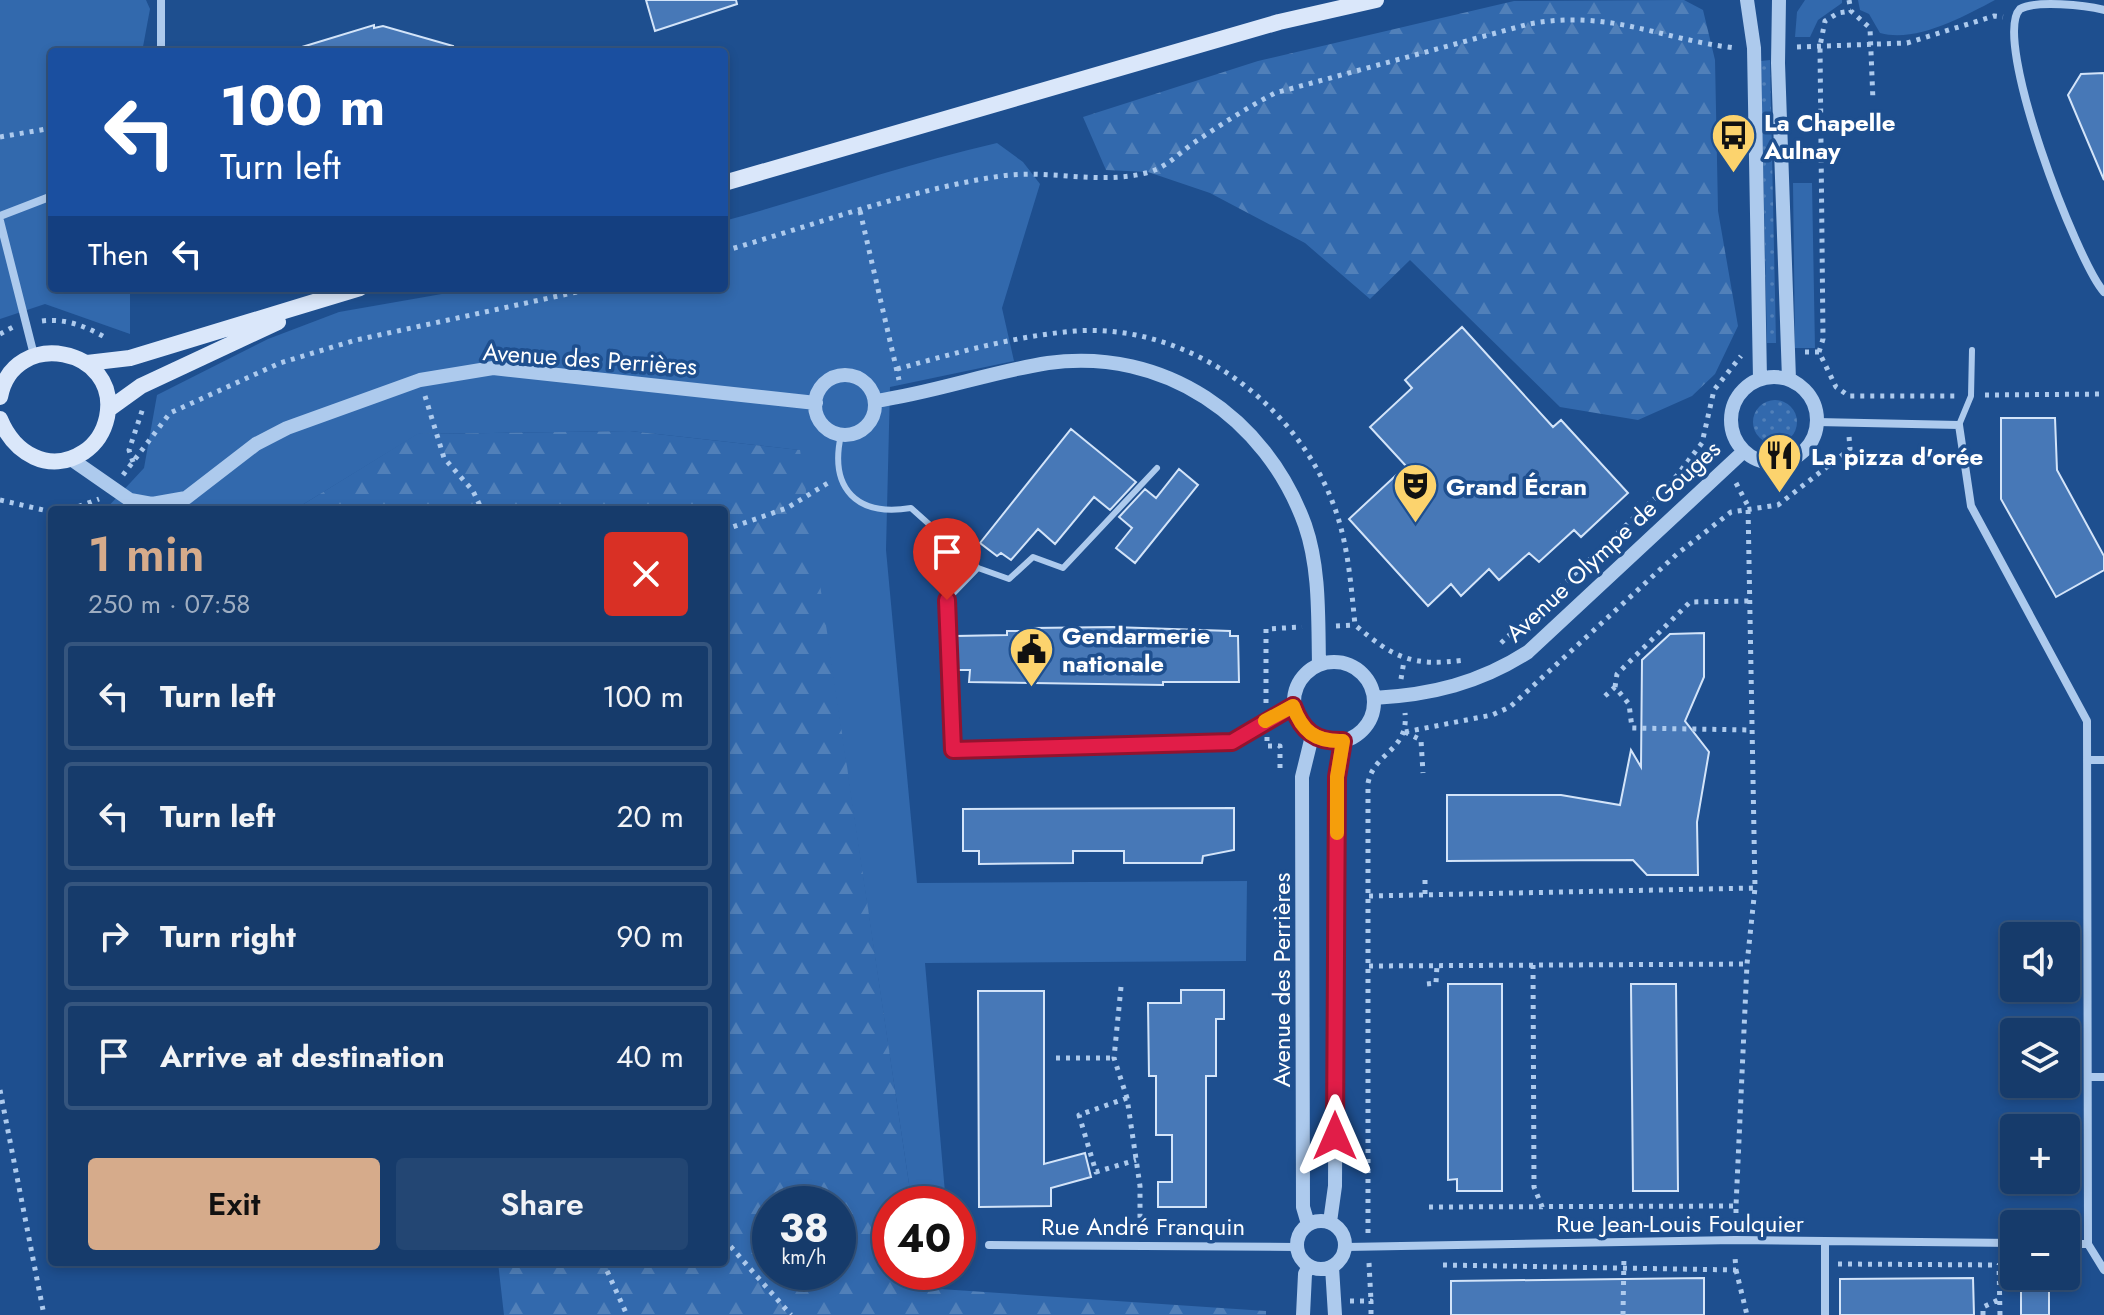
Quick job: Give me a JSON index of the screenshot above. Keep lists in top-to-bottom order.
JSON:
{
  "streets": {
    "street": [
      "Avenue des Perrières",
      "Avenue Olympe de Gouges",
      "Rue Jean-Louis Foulquier",
      "Rue André Franquin"
    ]
  },
  "crossings": [
    ["Avenue des Perrières", "Avenue Olympe de Gouges"],
    ["Avenue des Perrières", "Rue Jean-Louis Foulquier"],
    ["Avenue des Perrières", "Rue André Franquin"],
    ["Rue Jean-Louis Foulquier", "Rue André Franquin"]
  ],
  "places": {
    "bus stop": ["La Chapelle Aulnay"],
    "restaurant": ["La pizza d'orée"],
    "theatre": ["Grand Écran"],
    "public building": ["Gendarmerie nationale"]
  },
  "page": {
    "turn": ["100 m", "Turn left"],
    "then": "Then",
    "heading": ["1 min", "250 m · 07:58"],
    "list": [
      {
        "name": "Turn left",
        "value": "100 m"
      },
      {
        "name": "Turn left",
        "value": "20 m"
      },
      {
        "name": "Turn right",
        "value": "90 m"
      },
      {
        "name": "Arrive at destination",
        "value": "40 m"
      }
    ],
    "map_buttons": ["+", "−"],
    "buttons": ["Exit", "Share"],
    "speed": "38 km/h",
    "limit": "40"
  }
}
